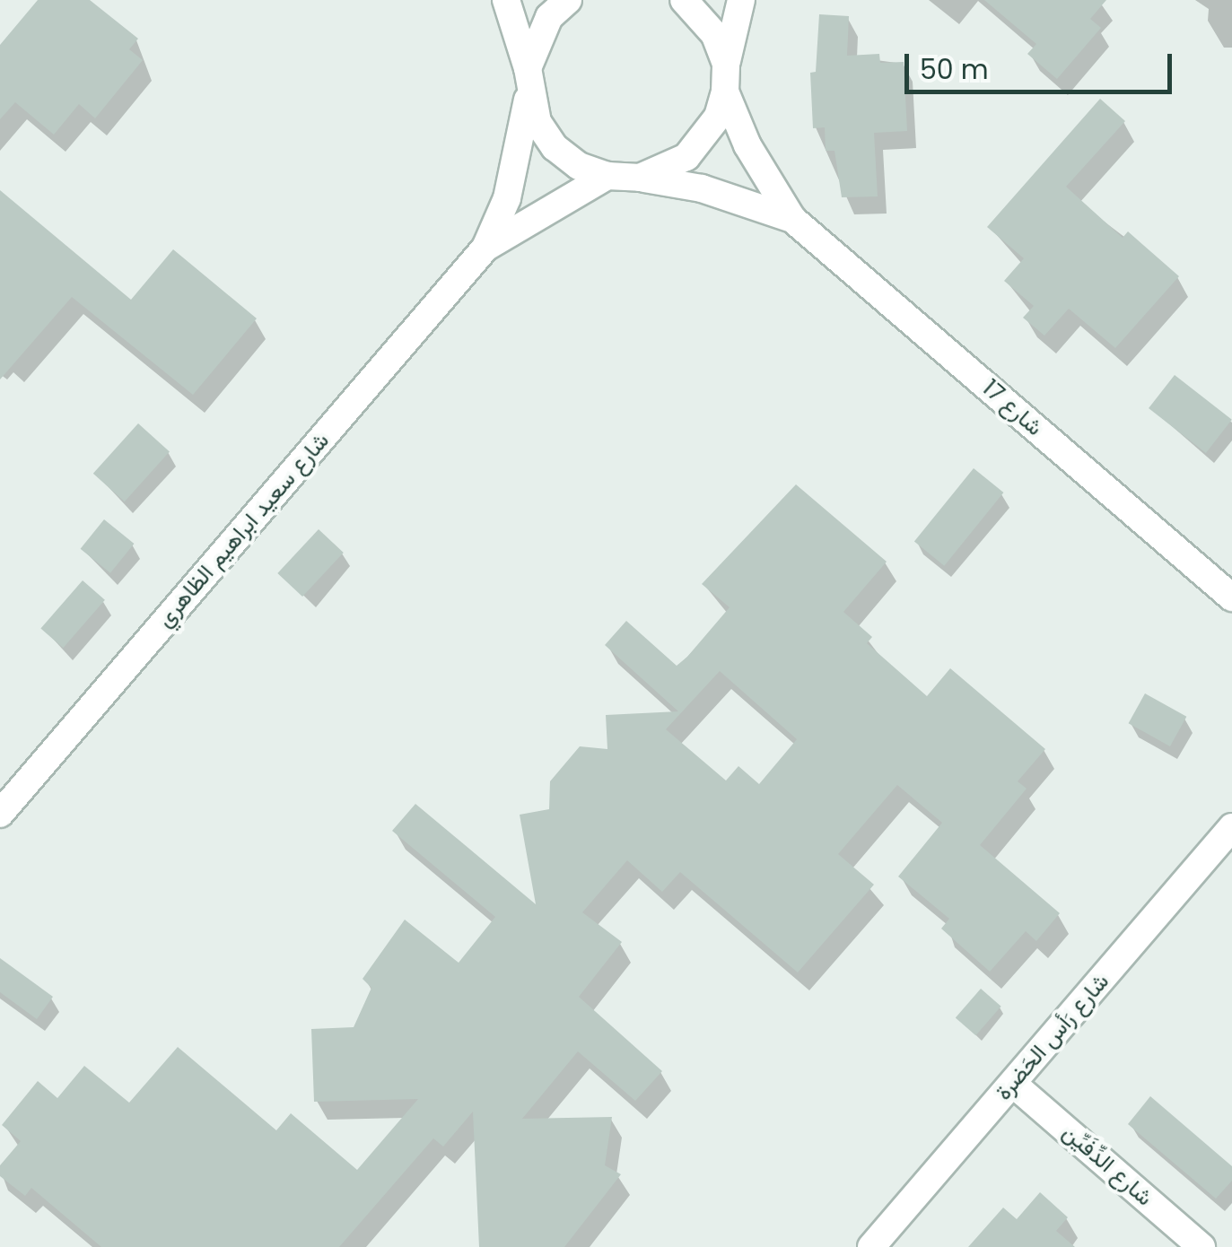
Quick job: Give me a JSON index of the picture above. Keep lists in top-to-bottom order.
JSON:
{
  "streets": {
    "street": [
      "شارع 17",
      "شارع سعيد ابراهيم الظاهري",
      "شارع رَأس الحَضرة",
      "شارع الدِّفَيِّن"
    ]
  },
  "crossings": [
    ["شارع 17", "شارع سعيد ابراهيم الظاهري"],
    ["شارع رَأس الحَضرة", "شارع الدِّفَيِّن"]
  ],
  "scale_bar": "50 m"
}
